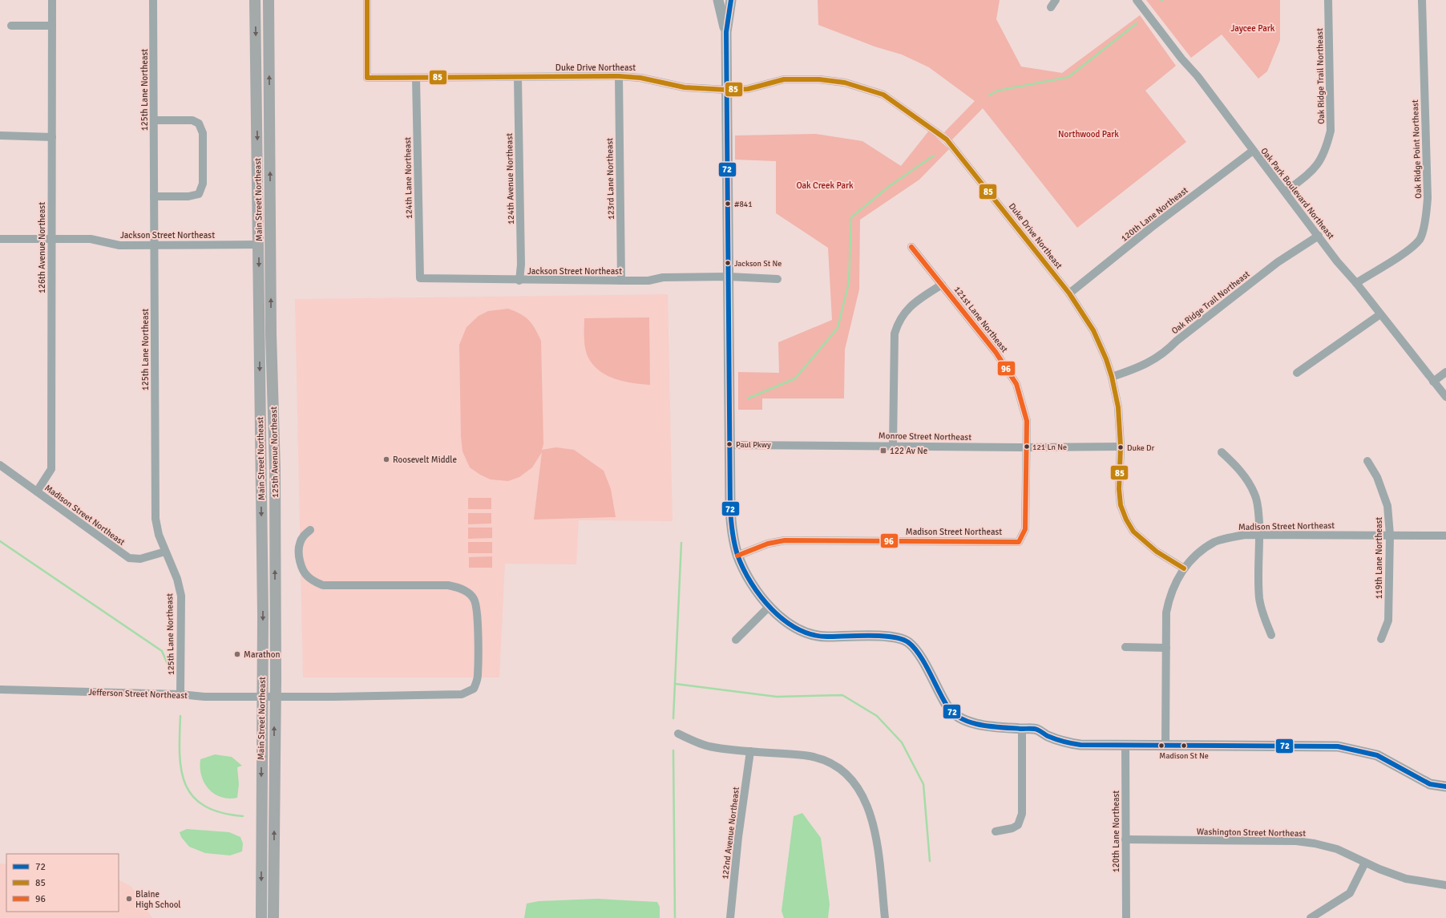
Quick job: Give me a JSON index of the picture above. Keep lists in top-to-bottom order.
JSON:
{
  "streets": {
    "main road": ["Main Street Northeast", "125th Avenue Northeast"],
    "street": [
      "Duke Drive Northeast",
      "Oak Ridge Trail Northeast",
      "125th Lane Northeast",
      "Oak Ridge Point Northeast",
      "124th Lane Northeast",
      "124th Avenue Northeast",
      "123rd Lane Northeast",
      "Oak Park Boulevard Northeast",
      "120th Lane Northeast",
      "Jackson Street Northeast",
      "126th Avenue Northeast",
      "121st Lane Northeast",
      "Monroe Street Northeast",
      "Madison Street Northeast",
      "119th Lane Northeast",
      "Jefferson Street Northeast",
      "Washington Street Northeast",
      "122nd Avenue Northeast"
    ]
  },
  "crossings": [
    ["Duke Drive Northeast", "Oak Ridge Trail Northeast"],
    ["Duke Drive Northeast", "124th Lane Northeast"],
    ["Duke Drive Northeast", "124th Avenue Northeast"],
    ["Duke Drive Northeast", "123rd Lane Northeast"],
    ["Duke Drive Northeast", "120th Lane Northeast"],
    ["Duke Drive Northeast", "Monroe Street Northeast"],
    ["Duke Drive Northeast", "Madison Street Northeast"],
    ["Oak Ridge Trail Northeast", "Oak Park Boulevard Northeast"],
    ["125th Lane Northeast", "Jackson Street Northeast"],
    ["125th Lane Northeast", "Madison Street Northeast"],
    ["125th Lane Northeast", "Jefferson Street Northeast"],
    ["Oak Ridge Point Northeast", "Oak Park Boulevard Northeast"],
    ["124th Lane Northeast", "Jackson Street Northeast"],
    ["124th Avenue Northeast", "Jackson Street Northeast"],
    ["123rd Lane Northeast", "Jackson Street Northeast"],
    ["Oak Park Boulevard Northeast", "120th Lane Northeast"],
    ["Main Street Northeast", "Jackson Street Northeast"],
    ["Main Street Northeast", "125th Avenue Northeast"],
    ["Main Street Northeast", "Jefferson Street Northeast"],
    ["120th Lane Northeast", "Washington Street Northeast"],
    ["Jackson Street Northeast", "126th Avenue Northeast"],
    ["126th Avenue Northeast", "Madison Street Northeast"],
    ["121st Lane Northeast", "Monroe Street Northeast"],
    ["121st Lane Northeast", "Madison Street Northeast"],
    ["125th Avenue Northeast", "Jefferson Street Northeast"],
    ["Madison Street Northeast", "119th Lane Northeast"]
  ],
  "one_way": ["125th Avenue Northeast"],
  "parks": ["Jaycee Park", "Northwood Park", "Oak Creek Park"],
  "places": {
    "other": [
      "#841",
      "Jackson St Ne",
      "Paul Pkwy",
      "121 Ln Ne",
      "Duke Dr",
      "Roosevelt Middle",
      "Marathon",
      "Madison St Ne",
      "Blaine High School"
    ],
    "transit": ["122 Av Ne"]
  },
  "lines": ["transit line 72", "transit line 85", "transit line 96"],
  "legend": ["72", "85", "96"]
}
